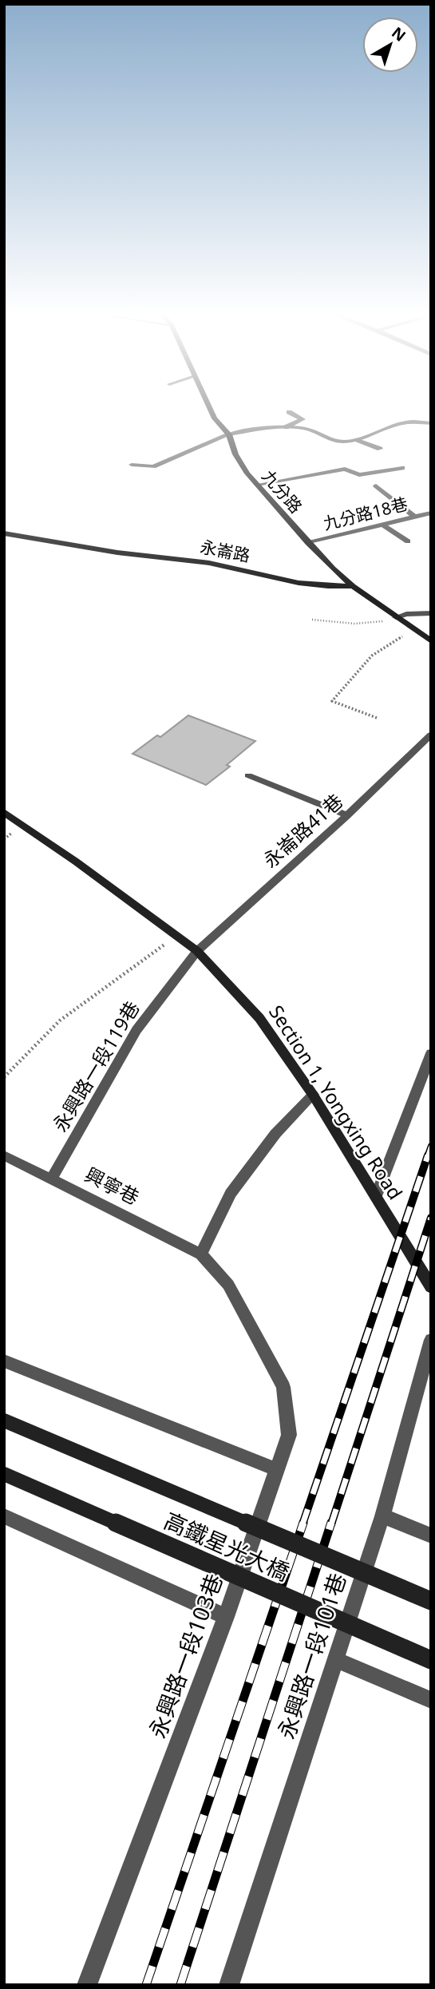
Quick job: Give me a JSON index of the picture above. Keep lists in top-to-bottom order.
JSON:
{
  "streets": {
    "street": [
      "九分路",
      "九分路18巷",
      "永崙路",
      "永崙路41巷",
      "永興路一段119巷",
      "Section 1, Yongxing Road",
      "興寧巷",
      "高鐵星光大橋",
      "永興路一段103巷",
      "永興路一段101巷"
    ]
  },
  "crossings": [
    ["九分路", "九分路18巷"],
    ["九分路", "永崙路"],
    ["永崙路41巷", "永興路一段119巷"],
    ["永崙路41巷", "Section 1, Yongxing Road"],
    ["永興路一段119巷", "Section 1, Yongxing Road"],
    ["永興路一段119巷", "興寧巷"],
    ["興寧巷", "永興路一段103巷"]
  ],
  "north": "top right"
}
